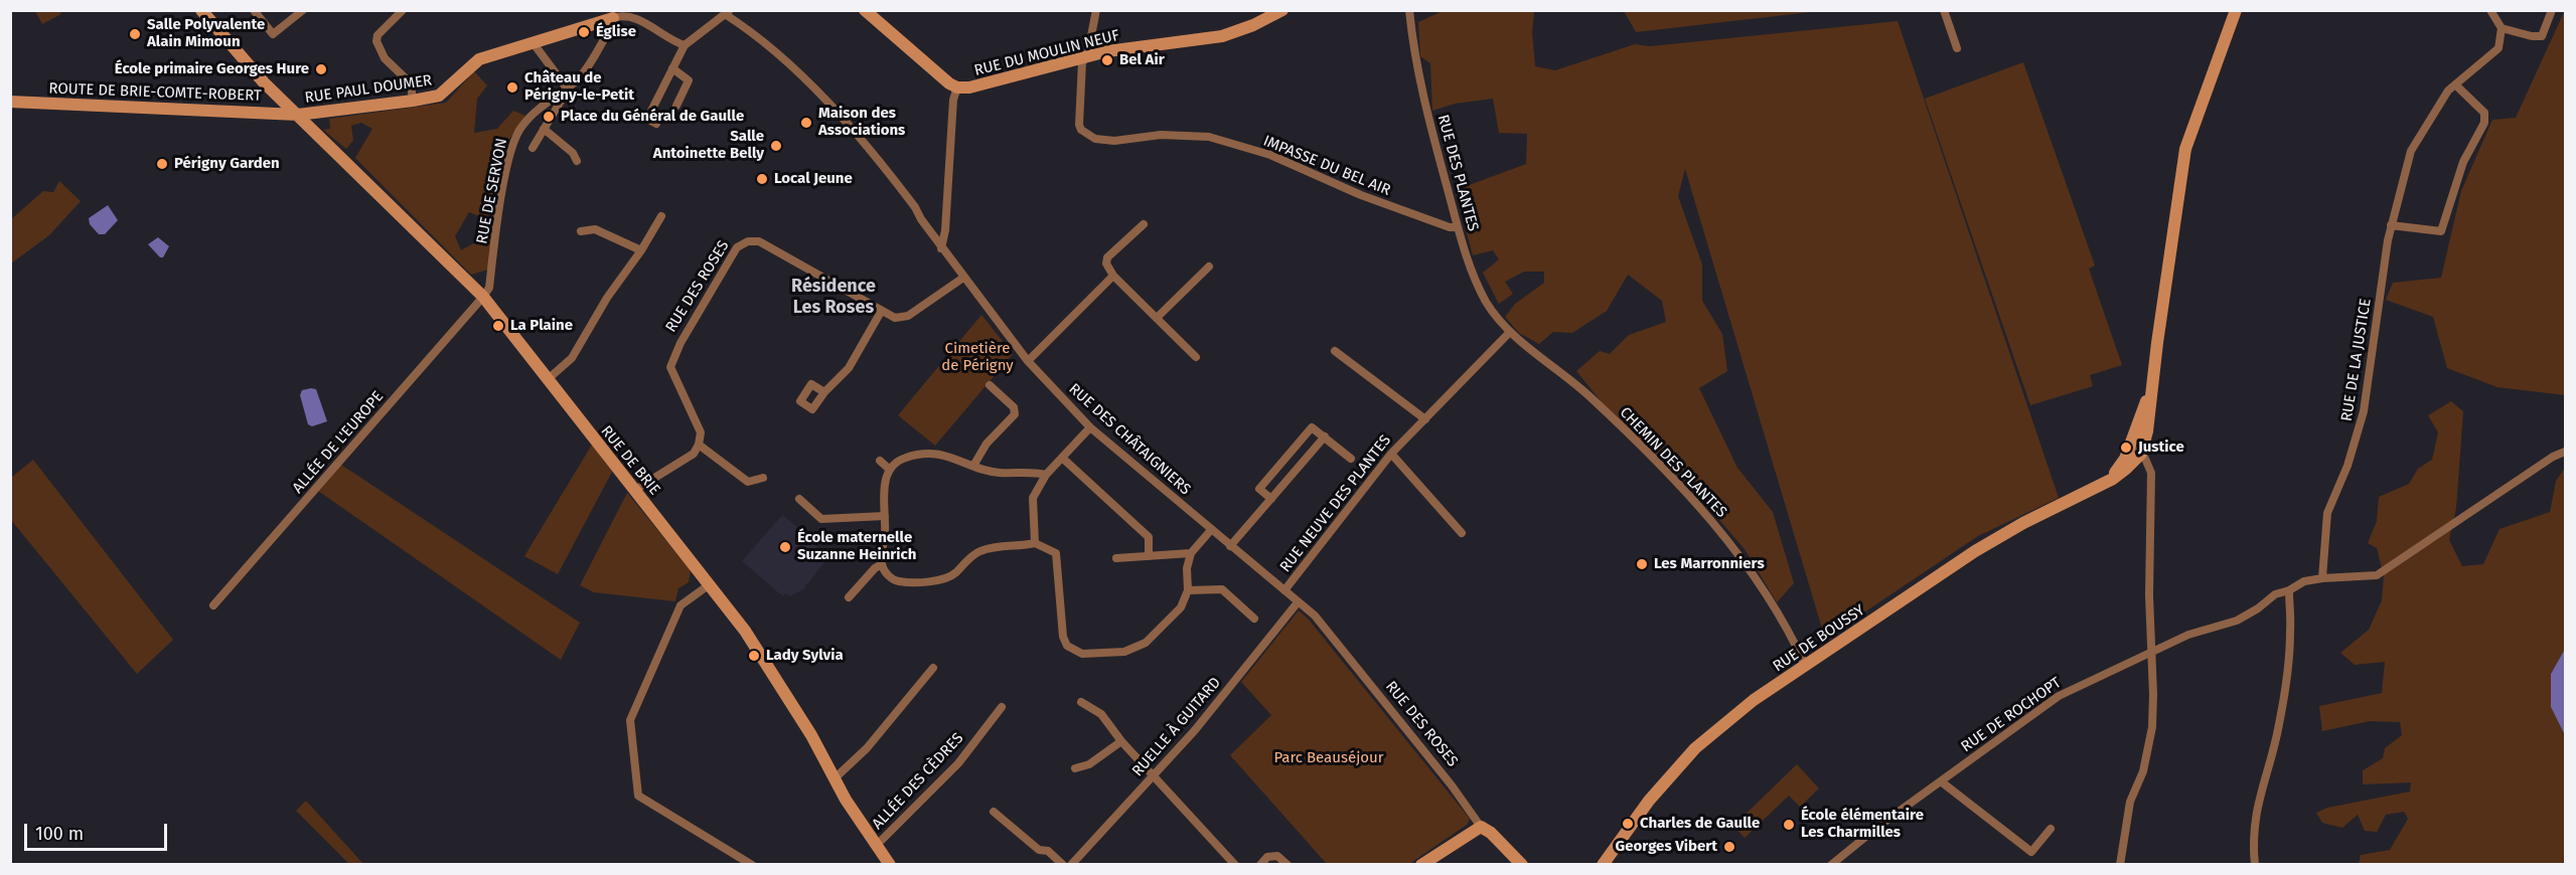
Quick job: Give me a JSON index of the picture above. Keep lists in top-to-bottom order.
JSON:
{
  "streets": {
    "street": [
      "RUE DU MOULIN NEUF",
      "RUE PAUL DOUMER",
      "ROUTE DE BRIE-COMTE-ROBERT",
      "IMPASSE DU BEL AIR",
      "RUE DES PLANTES",
      "RUE DE SERVON",
      "RUE DES ROSES",
      "RUE DE LA JUSTICE",
      "RUE DES CHÂTAIGNIERS",
      "ALLÉE DE L'EUROPE",
      "RUE DE BRIE",
      "CHEMIN DES PLANTES",
      "RUE NEUVE DES PLANTES",
      "RUE DE BOUSSY",
      "RUE DE ROCHOPT",
      "RUELLE À GUITARD",
      "ALLÉE DES CÈDRES"
    ]
  },
  "crossings": [
    ["RUE DU MOULIN NEUF", "IMPASSE DU BEL AIR"],
    ["RUE PAUL DOUMER", "ROUTE DE BRIE-COMTE-ROBERT"],
    ["RUE PAUL DOUMER", "RUE DE SERVON"],
    ["RUE PAUL DOUMER", "RUE DE BRIE"],
    ["ROUTE DE BRIE-COMTE-ROBERT", "RUE DE BRIE"],
    ["IMPASSE DU BEL AIR", "RUE DES PLANTES"],
    ["RUE DES PLANTES", "CHEMIN DES PLANTES"],
    ["RUE DES PLANTES", "RUE NEUVE DES PLANTES"],
    ["RUE DE SERVON", "ALLÉE DE L'EUROPE"],
    ["RUE DE SERVON", "RUE DE BRIE"],
    ["RUE DES ROSES", "RUE DES CHÂTAIGNIERS"],
    ["RUE DES ROSES", "RUELLE À GUITARD"],
    ["RUE DES CHÂTAIGNIERS", "RUE NEUVE DES PLANTES"],
    ["RUE DES CHÂTAIGNIERS", "RUELLE À GUITARD"],
    ["ALLÉE DE L'EUROPE", "RUE DE BRIE"],
    ["RUE DE BRIE", "ALLÉE DES CÈDRES"],
    ["CHEMIN DES PLANTES", "RUE NEUVE DES PLANTES"],
    ["CHEMIN DES PLANTES", "RUE DE BOUSSY"]
  ],
  "districts": ["Résidence Les Roses"],
  "parks": ["Cimetière de Périgny", "Parc Beauséjour"],
  "places": [
    "Église",
    "Salle Polyvalente Alain Mimoun",
    "Bel Air",
    "École primaire Georges Hure",
    "Château de Périgny-le-Petit",
    "Place du Général de Gaulle",
    "Maison des Associations",
    "Salle Antoinette Belly",
    "Périgny Garden",
    "Local Jeune",
    "La Plaine",
    "Justice",
    "École maternelle Suzanne Heinrich",
    "Les Marronniers",
    "Lady Sylvia",
    "Charles de Gaulle",
    "École élémentaire Les Charmilles",
    "Georges Vibert"
  ],
  "scale_bar": "100 m"
}
